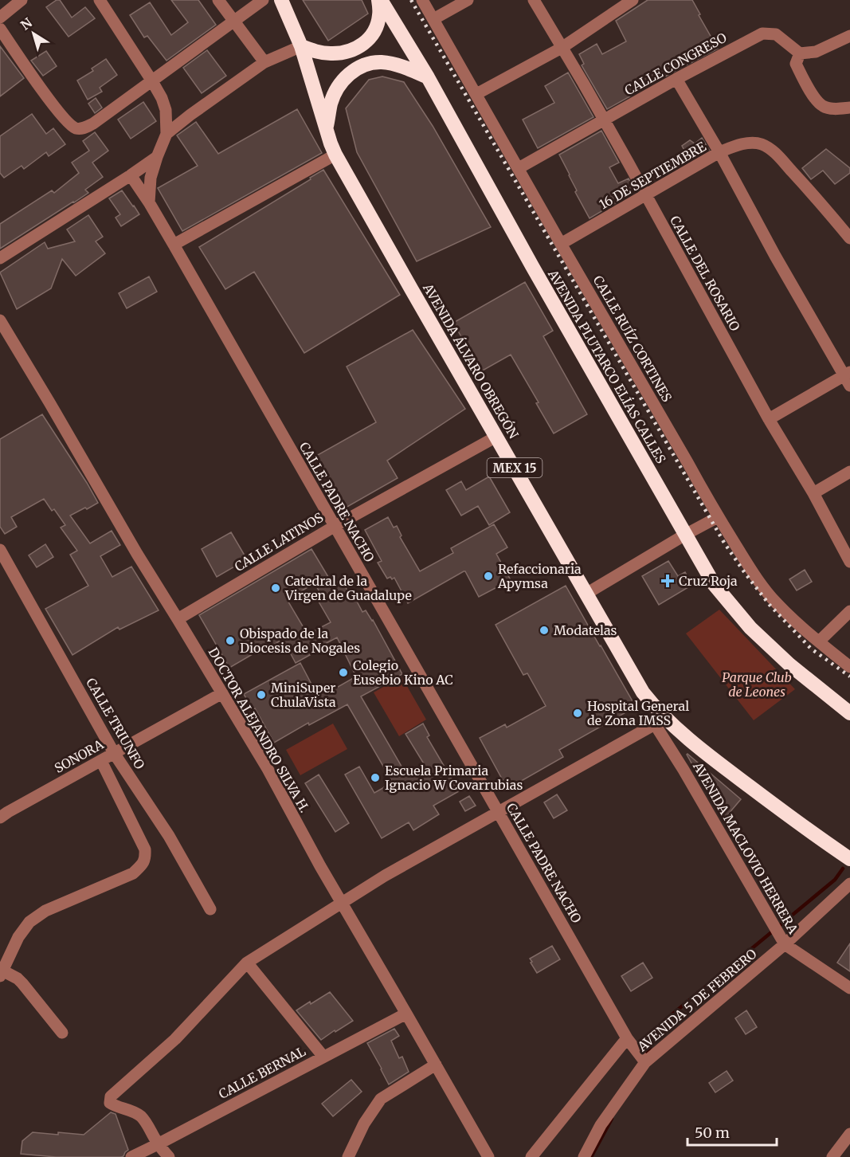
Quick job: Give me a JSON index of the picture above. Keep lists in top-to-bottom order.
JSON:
{
  "streets": {
    "highway": ["AVENIDA ÁLVARO OBREGÓN", "AVENIDA PLUTARCO ELÍAS CALLES", "MEX 15"],
    "street": [
      "CALLE CONGRESO",
      "16 DE SEPTIEMBRE",
      "CALLE DEL ROSARIO",
      "CALLE RUÍZ CORTINES",
      "CALLE PADRE NACHO",
      "CALLE LATINOS",
      "CALLE TRIUNFO",
      "DOCTOR ALEJANDRO SILVA H.",
      "SONORA",
      "AVENIDA MACLOVIO HERRERA",
      "AVENIDA 5 DE FEBRERO",
      "CALLE BERNAL"
    ]
  },
  "crossings": [
    ["CALLE CONGRESO", "CALLE DEL ROSARIO"],
    ["CALLE CONGRESO", "CALLE RUÍZ CORTINES"],
    ["16 DE SEPTIEMBRE", "CALLE DEL ROSARIO"],
    ["16 DE SEPTIEMBRE", "CALLE RUÍZ CORTINES"],
    ["AVENIDA ÁLVARO OBREGÓN", "CALLE LATINOS"],
    ["AVENIDA ÁLVARO OBREGÓN", "AVENIDA MACLOVIO HERRERA"],
    ["CALLE PADRE NACHO", "CALLE LATINOS"],
    ["CALLE PADRE NACHO", "AVENIDA 5 DE FEBRERO"],
    ["CALLE LATINOS", "DOCTOR ALEJANDRO SILVA H."],
    ["CALLE TRIUNFO", "SONORA"],
    ["DOCTOR ALEJANDRO SILVA H.", "SONORA"],
    ["DOCTOR ALEJANDRO SILVA H.", "CALLE BERNAL"],
    ["AVENIDA MACLOVIO HERRERA", "AVENIDA 5 DE FEBRERO"]
  ],
  "parks": ["Parque Club de Leones"],
  "places": {
    "other": [
      "Refaccionaria Apymsa",
      "Catedral de la Virgen de Guadalupe",
      "Modatelas",
      "Obispado de la Diocesis de Nogales",
      "Colegio Eusebio Kino AC",
      "MiniSuper ChulaVista",
      "Hospital General de Zona IMSS",
      "Escuela Primaria Ignacio W Covarrubias"
    ],
    "health": ["Cruz Roja"]
  },
  "scale_bar": "50 m",
  "north": "top left"
}
